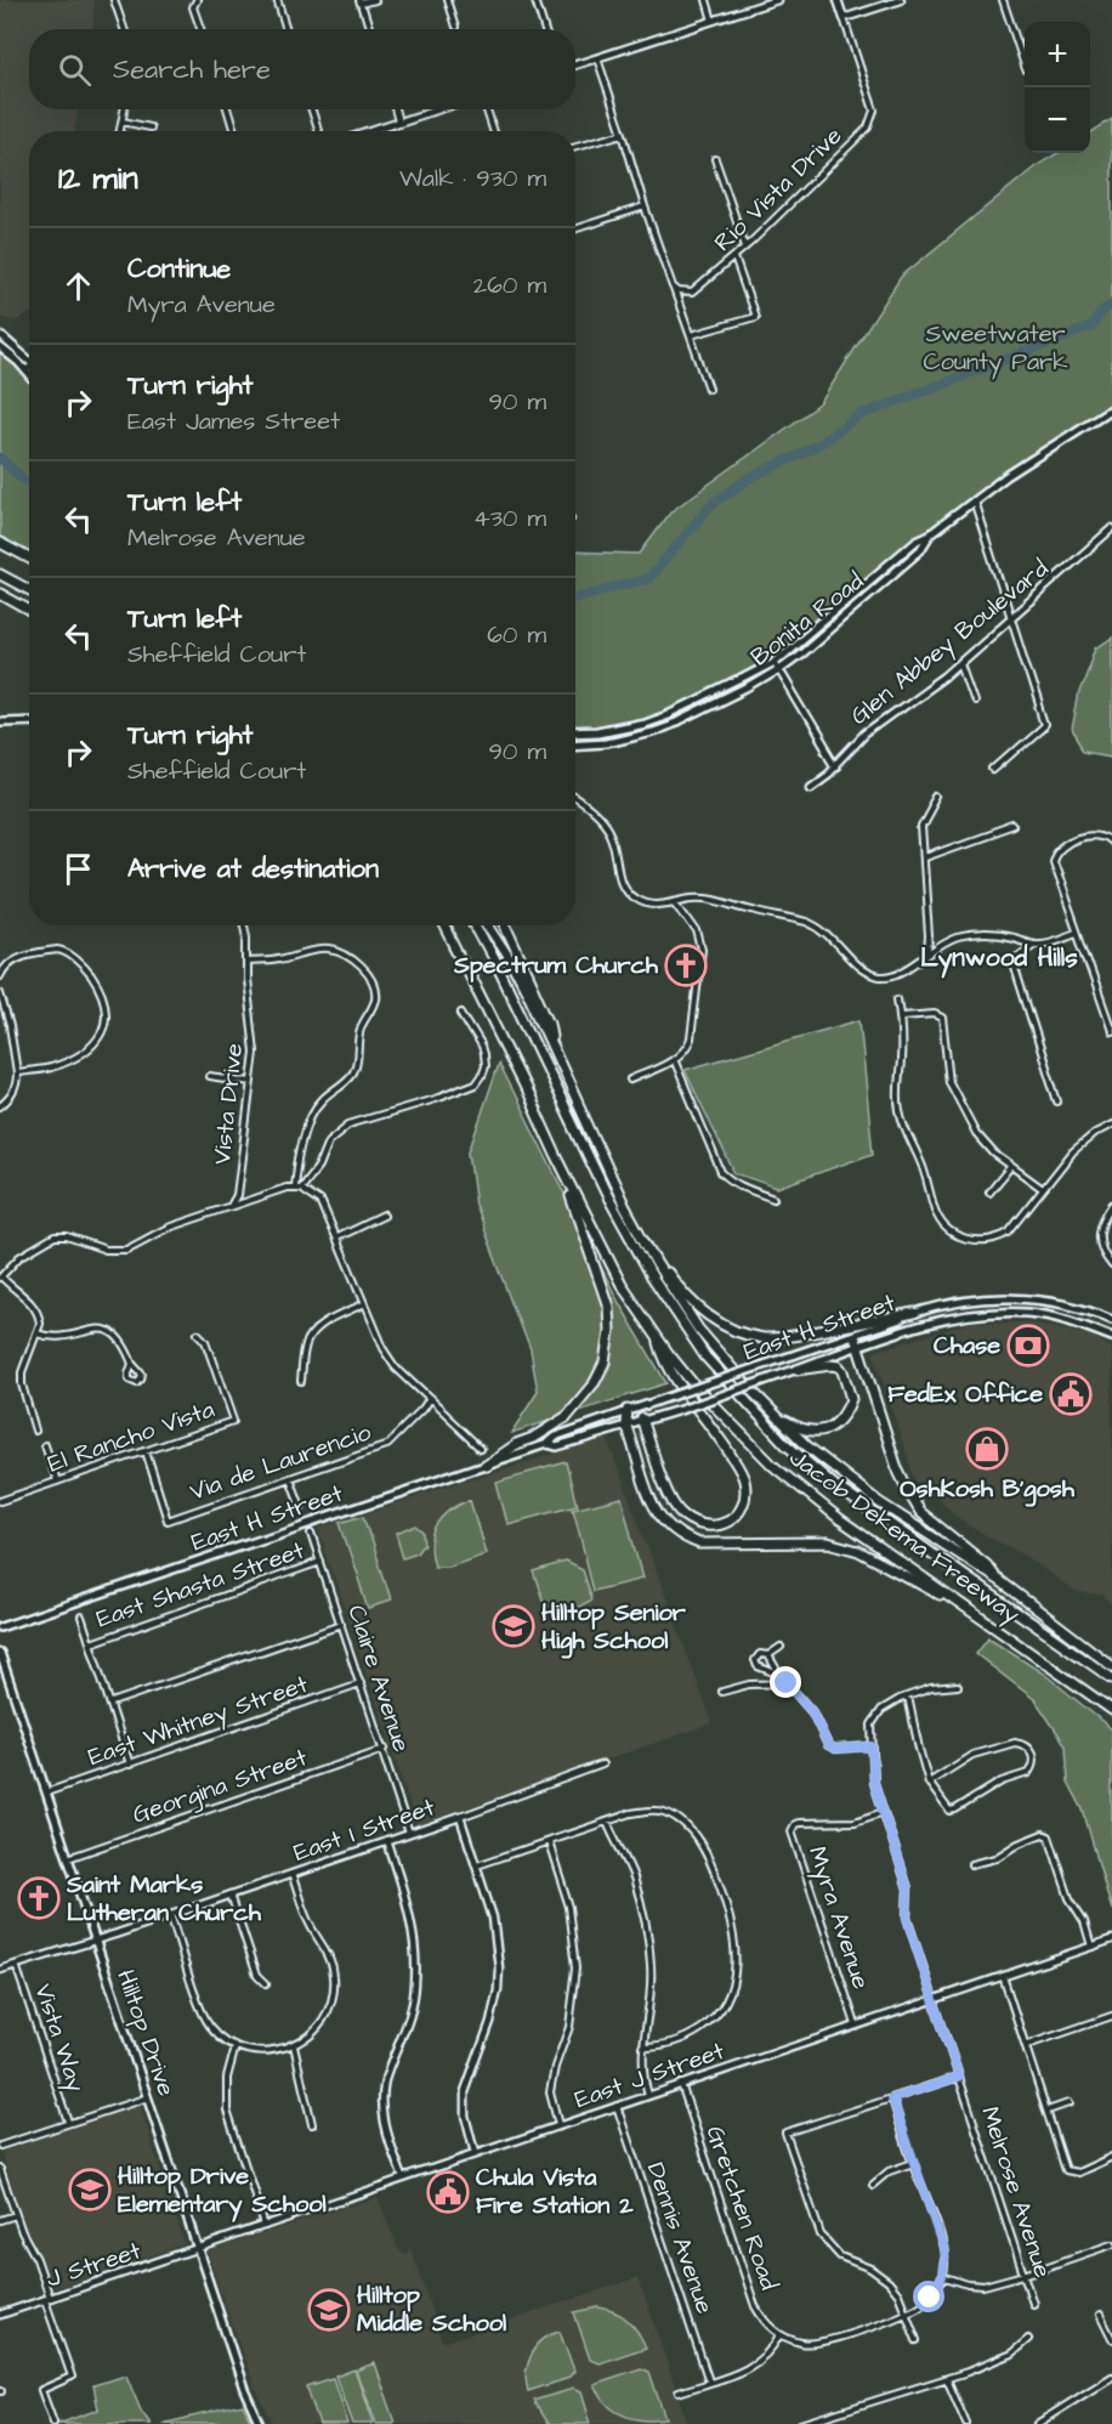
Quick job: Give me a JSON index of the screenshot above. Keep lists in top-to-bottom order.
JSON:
{
  "streets": {
    "highway": ["Jacob Dekema Freeway"],
    "main road": ["Bonita Road", "East H Street", "Hilltop Drive"],
    "street": [
      "Rio Vista Drive",
      "Glen Abbey Boulevard",
      "Vista Drive",
      "El Rancho Vista",
      "Via de Laurencio",
      "East Shasta Street",
      "Claire Avenue",
      "East Whitney Street",
      "Georgina Street",
      "East I Street",
      "Myra Avenue",
      "Vista Way",
      "East J Street",
      "Melrose Avenue",
      "Gretchen Road",
      "Dennis Avenue",
      "J Street"
    ]
  },
  "crossings": [
    ["El Rancho Vista", "Via de Laurencio"],
    ["East Shasta Street", "Claire Avenue"],
    ["Claire Avenue", "East Whitney Street"],
    ["Claire Avenue", "Georgina Street"],
    ["Claire Avenue", "East I Street"],
    ["East Whitney Street", "Hilltop Drive"],
    ["Georgina Street", "Hilltop Drive"],
    ["East I Street", "Hilltop Drive"],
    ["East I Street", "Vista Way"],
    ["Myra Avenue", "East J Street"],
    ["Myra Avenue", "Melrose Avenue"],
    ["Hilltop Drive", "East J Street"],
    ["Hilltop Drive", "J Street"],
    ["East J Street", "Melrose Avenue"],
    ["East J Street", "Gretchen Road"],
    ["East J Street", "Dennis Avenue"],
    ["East J Street", "J Street"]
  ],
  "districts": ["Lynwood Hills"],
  "parks": ["Sweetwater County Park"],
  "places": {
    "church": ["Spectrum Church", "Saint Marks Lutheran Church"],
    "bank": ["Chase"],
    "public building": ["FedEx Office", "Chula Vista Fire Station 2"],
    "shop": ["OshKosh B'gosh"],
    "school or university": ["Hilltop Senior High School", "Hilltop Drive Elementary School", "Hilltop Middle School"]
  },
  "page": {
    "map_buttons": ["+", "−"],
    "search": "Search here",
    "heading": ["12 min", "Walk · 930 m"],
    "list": [
      ["Continue", "Myra Avenue", "260 m"],
      ["Turn right", "East James Street", "90 m"],
      ["Turn left", "Melrose Avenue", "430 m"],
      ["Turn left", "Sheffield Court", "60 m"],
      ["Turn right", "Sheffield Court", "90 m"],
      "Arrive at destination"
    ]
  }
}
